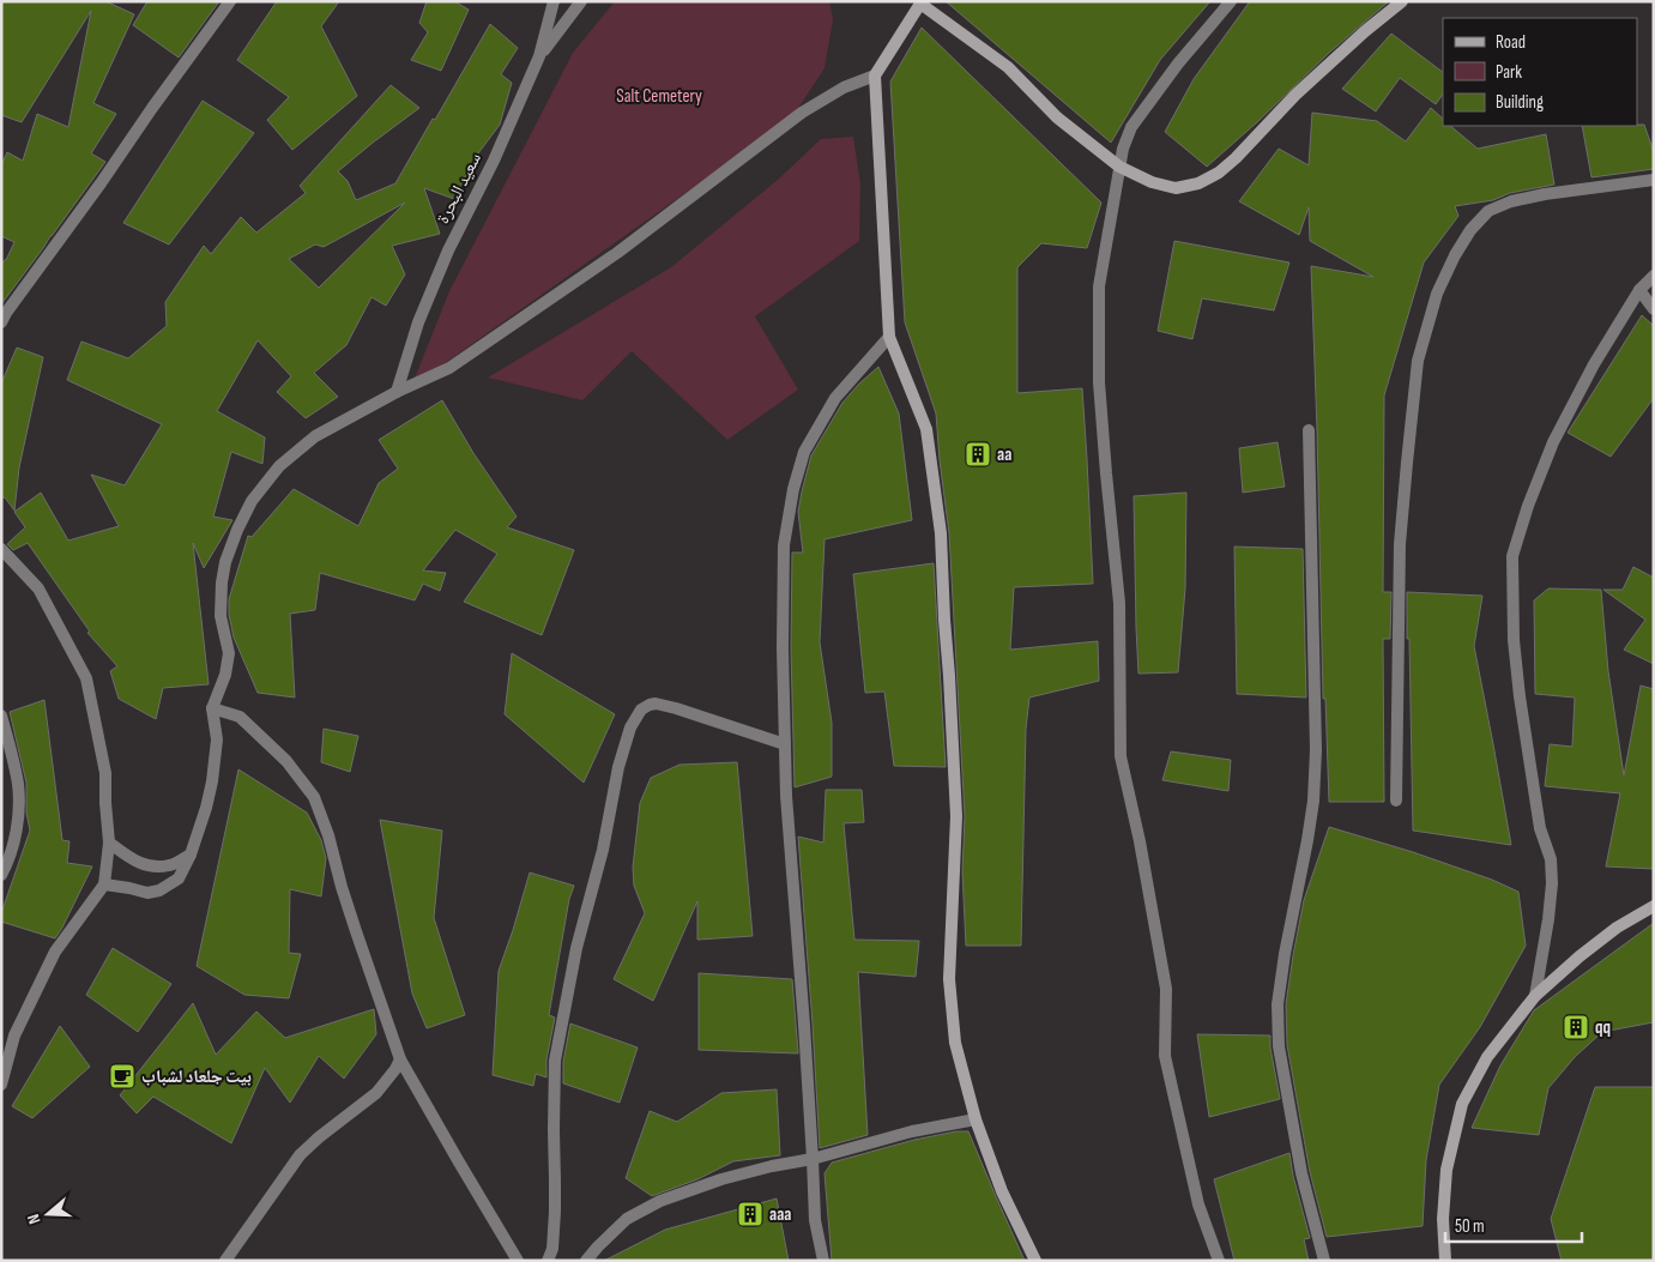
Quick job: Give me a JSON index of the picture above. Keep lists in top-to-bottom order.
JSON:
{
  "streets": {
    "street": ["سعيد البحرة"]
  },
  "parks": ["Salt Cemetery"],
  "places": {
    "building": ["aa", "qq", "aaa"],
    "cafe": ["بيت جلعاد لشباب"]
  },
  "legend": ["Road", "Park", "Building"],
  "scale_bar": "50 m",
  "north": "left"
}
